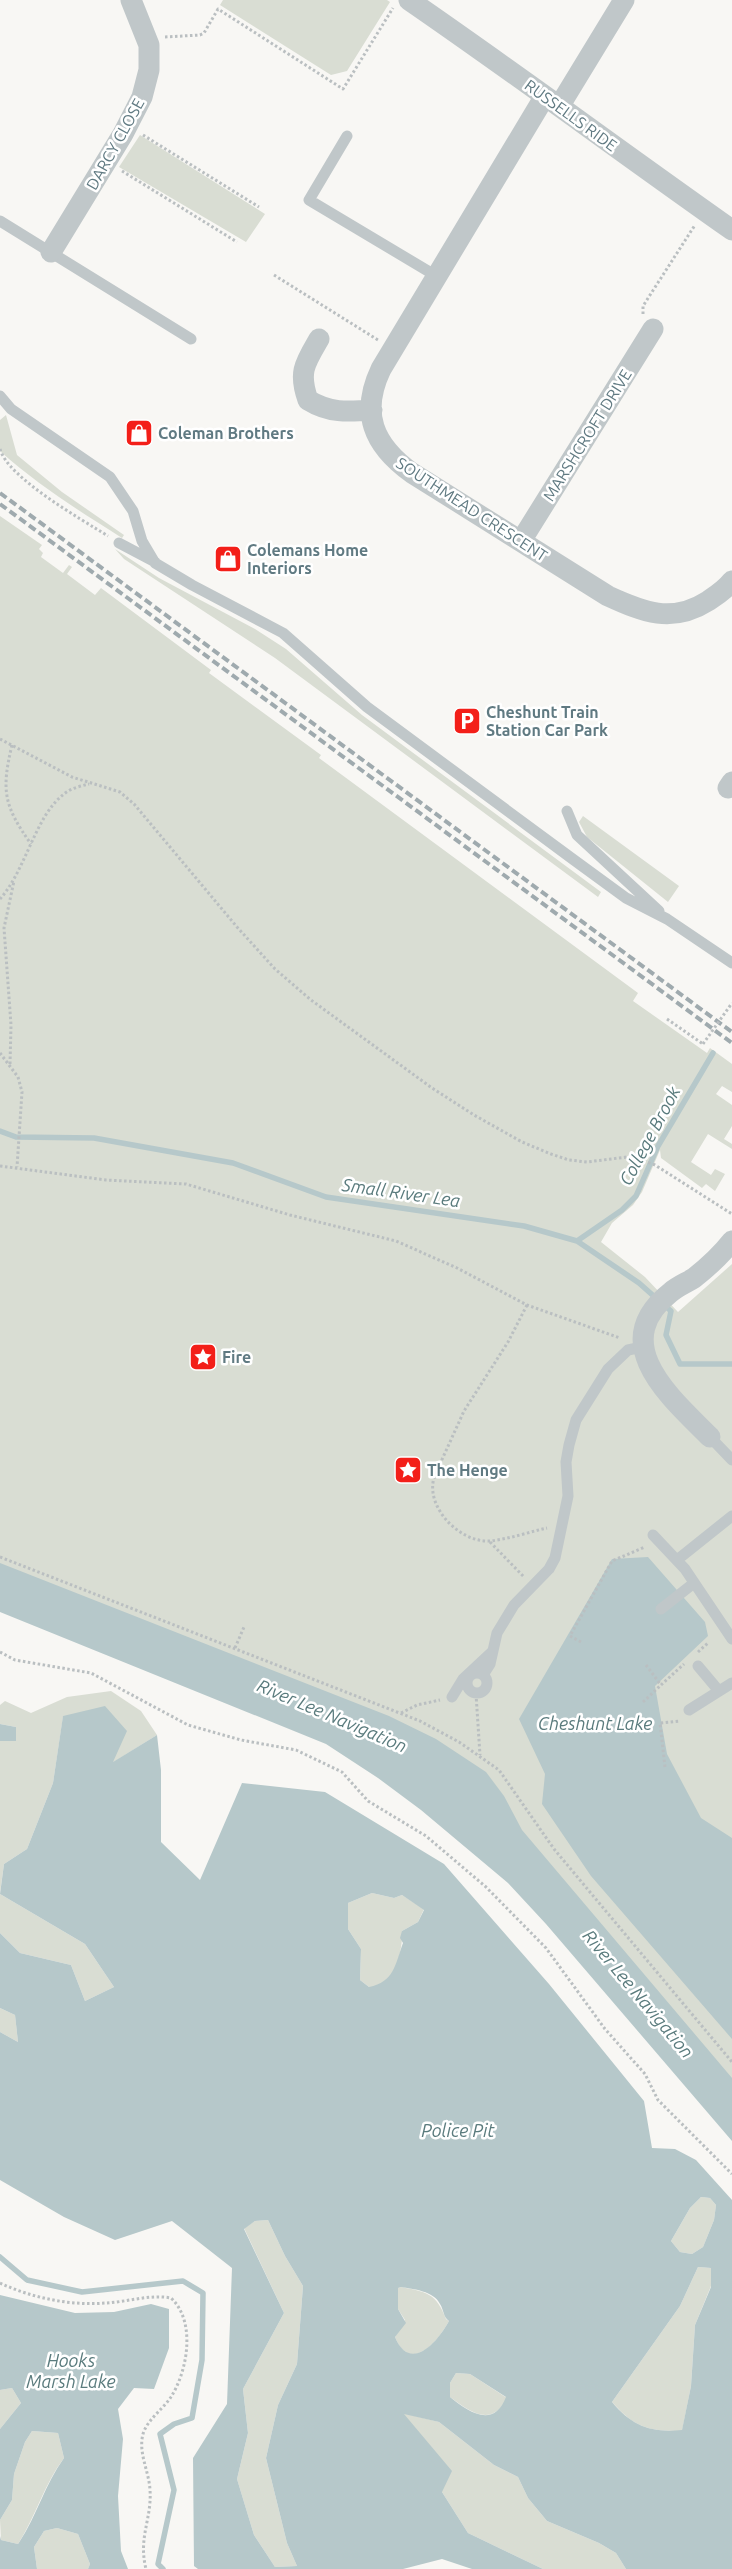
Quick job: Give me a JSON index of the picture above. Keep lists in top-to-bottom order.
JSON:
{
  "streets": {
    "street": [
      "RUSSELLS RIDE",
      "DARCY CLOSE",
      "MARSHCROFT DRIVE",
      "SOUTHMEAD CRESCENT"
    ]
  },
  "crossings": [
    ["RUSSELLS RIDE", "SOUTHMEAD CRESCENT"],
    ["MARSHCROFT DRIVE", "SOUTHMEAD CRESCENT"]
  ],
  "water": [
    "College Brook",
    "Small River Lea",
    "River Lee Navigation",
    "Cheshunt Lake",
    "Police Pit",
    "Hooks Marsh Lake"
  ],
  "places": {
    "shop": ["Coleman Brothers", "Colemans Home Interiors"],
    "parking": ["Cheshunt Train Station Car Park"],
    "place": ["Fire", "The Henge"]
  }
}
